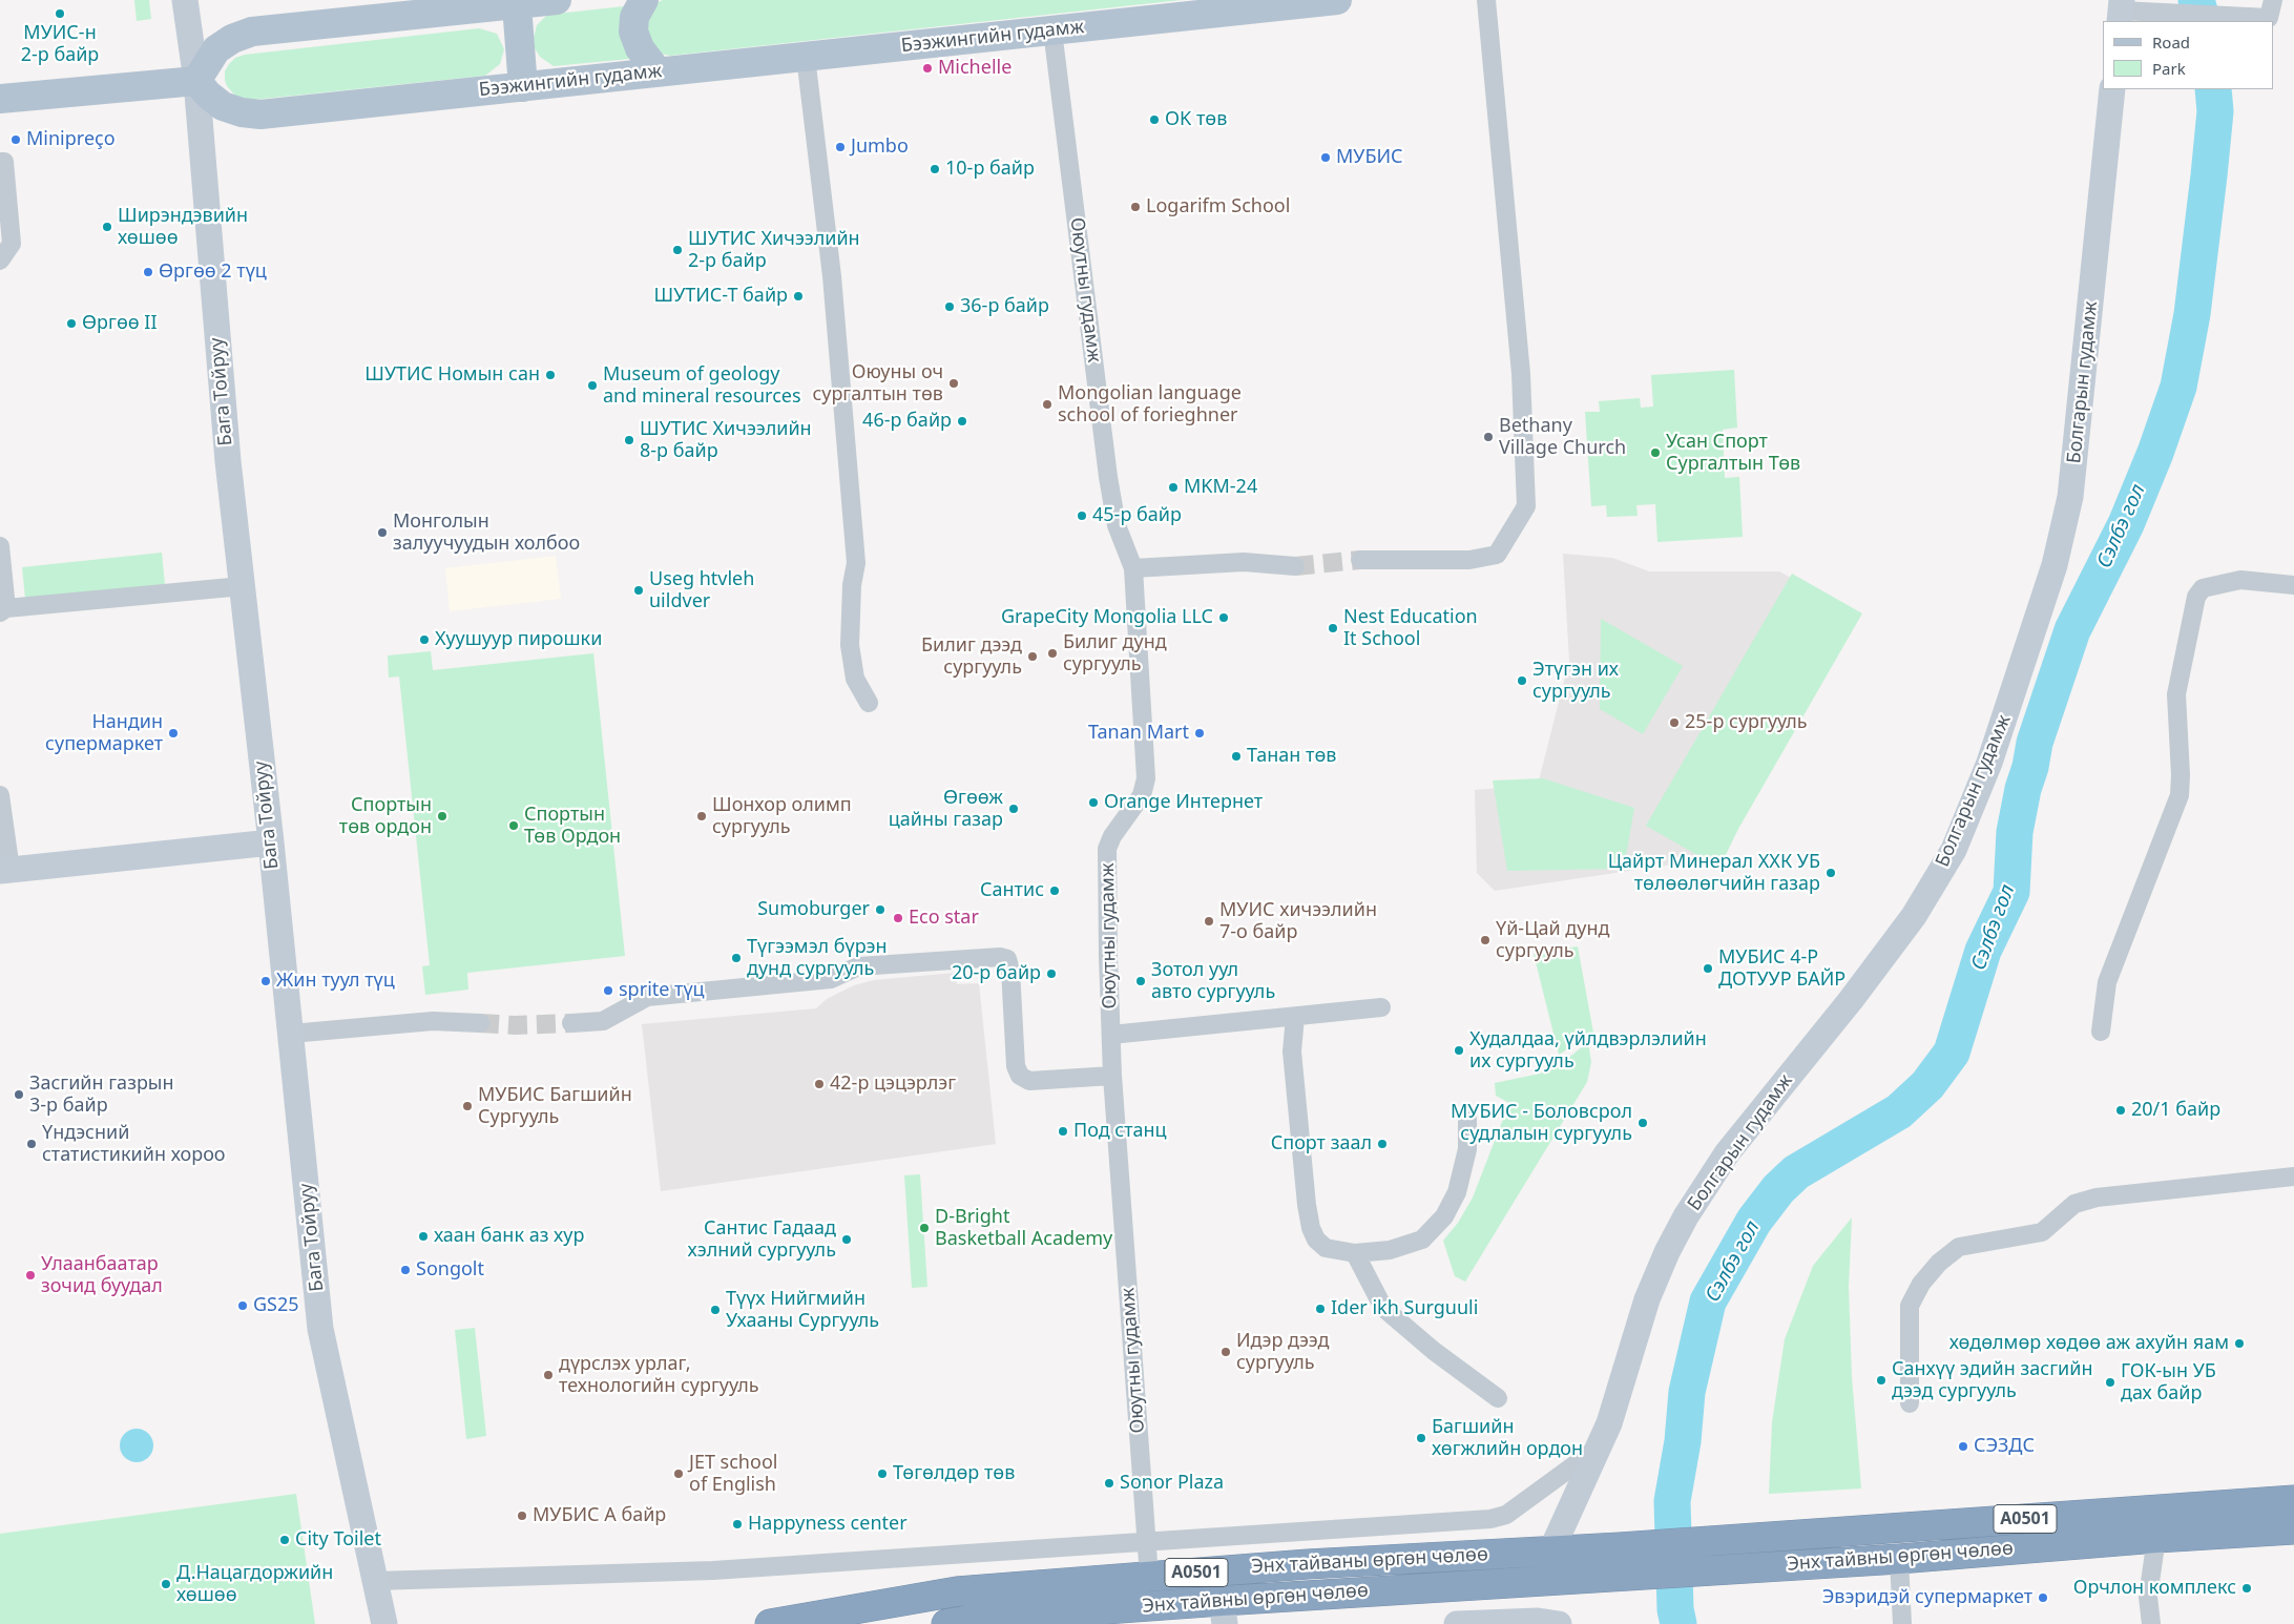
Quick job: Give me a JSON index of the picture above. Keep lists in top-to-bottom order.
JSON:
{
  "streets": {
    "highway": ["A0501", "Энх тайвны өргөн чөлөө", "Энх тайваны өргөн чөлөө"],
    "main road": ["Бээжингийн гудамж"],
    "street": ["Оюутны гудамж", "Болгарын гудамж", "Бага Тойруу"]
  },
  "crossings": [
    ["Бээжингийн гудамж", "Оюутны гудамж"],
    ["Бээжингийн гудамж", "Бага Тойруу"],
    ["Оюутны гудамж", "Энх тайваны өргөн чөлөө"],
    ["Болгарын гудамж", "Энх тайваны өргөн чөлөө"],
    ["Энх тайвны өргөн чөлөө", "Энх тайваны өргөн чөлөө"]
  ],
  "water": ["Сэлбэ гол"],
  "places": [
    "МУИС-н 2-р байр",
    "Michelle",
    "OK төв",
    "Minipreço",
    "Jumbo",
    "МУБИС",
    "10-р байр",
    "Logarifm School",
    "Ширэндэвийн хөшөө",
    "ШУТИС Хичээлийн 2-р байр",
    "Өргөө 2 түц",
    "ШУТИС-Т байр",
    "36-р байр",
    "Өргөө II",
    "ШУТИС Номын сан",
    "Оюуны оч сургалтын төв",
    "Museum of geology and mineral resources",
    "Mongolian language school of forieghner",
    "46-р байр",
    "Bethany Village Church",
    "ШУТИС Хичээлийн 8-р байр",
    "Усан Спорт Сургалтын Төв",
    "MKM-24",
    "45-р байр",
    "Монголын залуучуудын холбоо",
    "Useg htvleh uildver",
    "GrapeCity Mongolia LLC",
    "Nest Education It School",
    "Хуушуур пирошки",
    "Билиг дунд сургууль",
    "Билиг дээд сургууль",
    "Этүгэн их сургууль",
    "25-р сургууль",
    "Нандин супермаркет",
    "Tanan Mart",
    "Танан төв",
    "Orange Интернет",
    "Өгөөж цайны газар",
    "Спортын төв ордон",
    "Шонхор олимп сургууль",
    "Спортын Төв Ордон",
    "Цайрт Минерал ХХК УБ төлөөлөгчийн газар",
    "Сантис",
    "Sumoburger",
    "Eco star",
    "МУИС хичээлийн 7-о байр",
    "Үй-Цай дунд сургууль",
    "Түгээмэл бүрэн дунд сургууль",
    "МУБИС 4-Р ДОТУУР БАЙР",
    "20-p байр",
    "Жин туул түц",
    "Зотол уул авто сургууль",
    "sprite түц",
    "Худалдаа, үйлдвэрлэлийн их сургууль",
    "42-р цэцэрлэг",
    "Засгийн газрын 3-р байр",
    "МУБИС Багшийн Сургууль",
    "20/1 байр",
    "МУБИС - Боловсрол судлалын сургууль",
    "Под станц",
    "Үндэсний статистикийн хороо",
    "Спорт заал",
    "D-Bright Basketball Academy",
    "хаан банк аз хур",
    "Сантис Гадаад хэлний сургууль",
    "Songolt",
    "Улаанбаатар зочид буудал",
    "GS25",
    "Ider ikh Surguuli",
    "Түүх Нийгмийн Ухааны Сургууль",
    "хөдөлмөр хөдөө аж ахуйн яам",
    "Идэр дээд сургууль",
    "дүрслэх урлаг, технологийн сургууль",
    "Санхүү эдийн засгийн дээд сургууль",
    "ГОК-ын УБ дах байр",
    "Багшийн хөгжлийн ордон",
    "СЭЗДС",
    "JET school of English",
    "Төгөлдөр төв",
    "Sonor Plaza",
    "МУБИС А байр",
    "Happyness center",
    "City Toilet",
    "Д.Нацагдоржийн хөшөө",
    "Орчлон комплекс",
    "Эвэридэй супермаркет"
  ],
  "legend": ["Road", "Park"]
}
